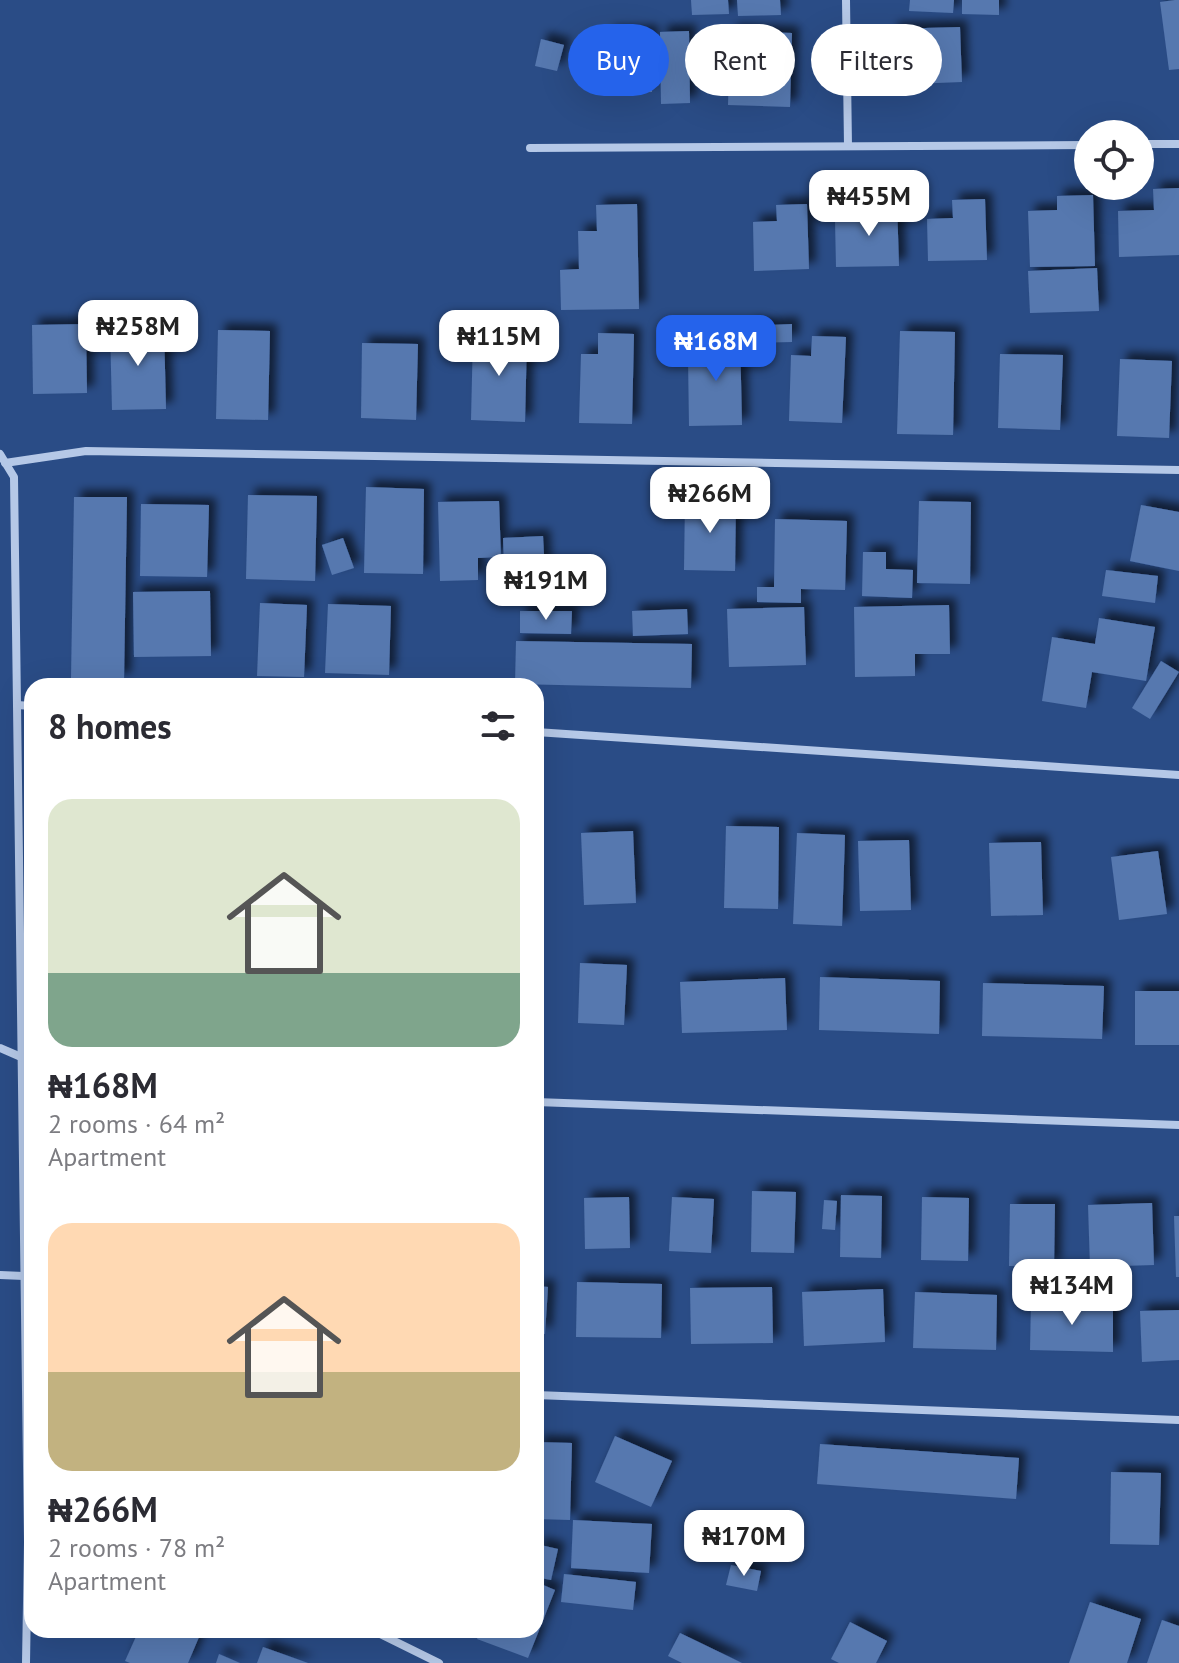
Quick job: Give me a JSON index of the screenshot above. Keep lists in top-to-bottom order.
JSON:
{
  "page": {
    "chip": ["Buy", "Rent", "Filters"],
    "price": [
      "₦455M",
      "₦258M",
      "₦115M",
      "₦168M",
      "₦266M",
      "₦191M",
      "₦134M",
      "₦170M"
    ],
    "heading": "8 homes",
    "list": [
      {
        "name": "₦168M",
        "note": "2 rooms · 64 m² · Apartment"
      },
      {
        "name": "₦266M",
        "note": "2 rooms · 78 m² · Apartment"
      }
    ]
  }
}
